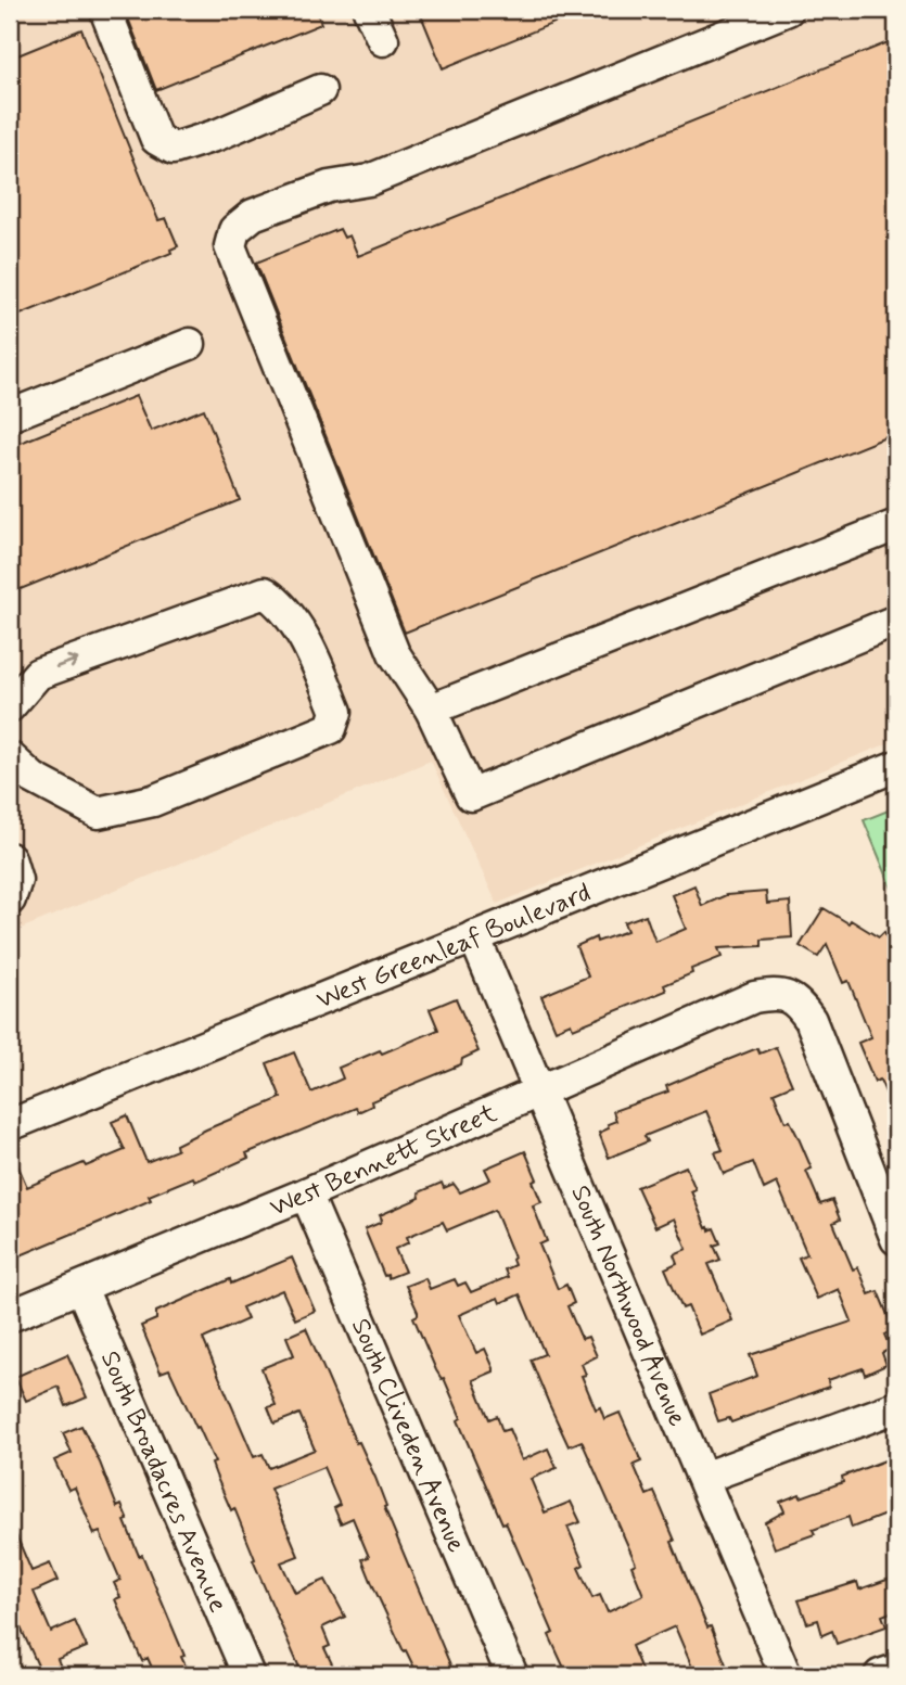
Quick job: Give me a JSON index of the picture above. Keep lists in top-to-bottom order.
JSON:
{
  "streets": {
    "street": [
      "West Greenleaf Boulevard",
      "West Bennett Street",
      "South Northwood Avenue",
      "South Cliveden Avenue",
      "South Broadacres Avenue"
    ]
  },
  "crossings": [
    ["West Greenleaf Boulevard", "South Northwood Avenue"],
    ["West Bennett Street", "South Northwood Avenue"],
    ["West Bennett Street", "South Cliveden Avenue"],
    ["West Bennett Street", "South Broadacres Avenue"]
  ]
}
